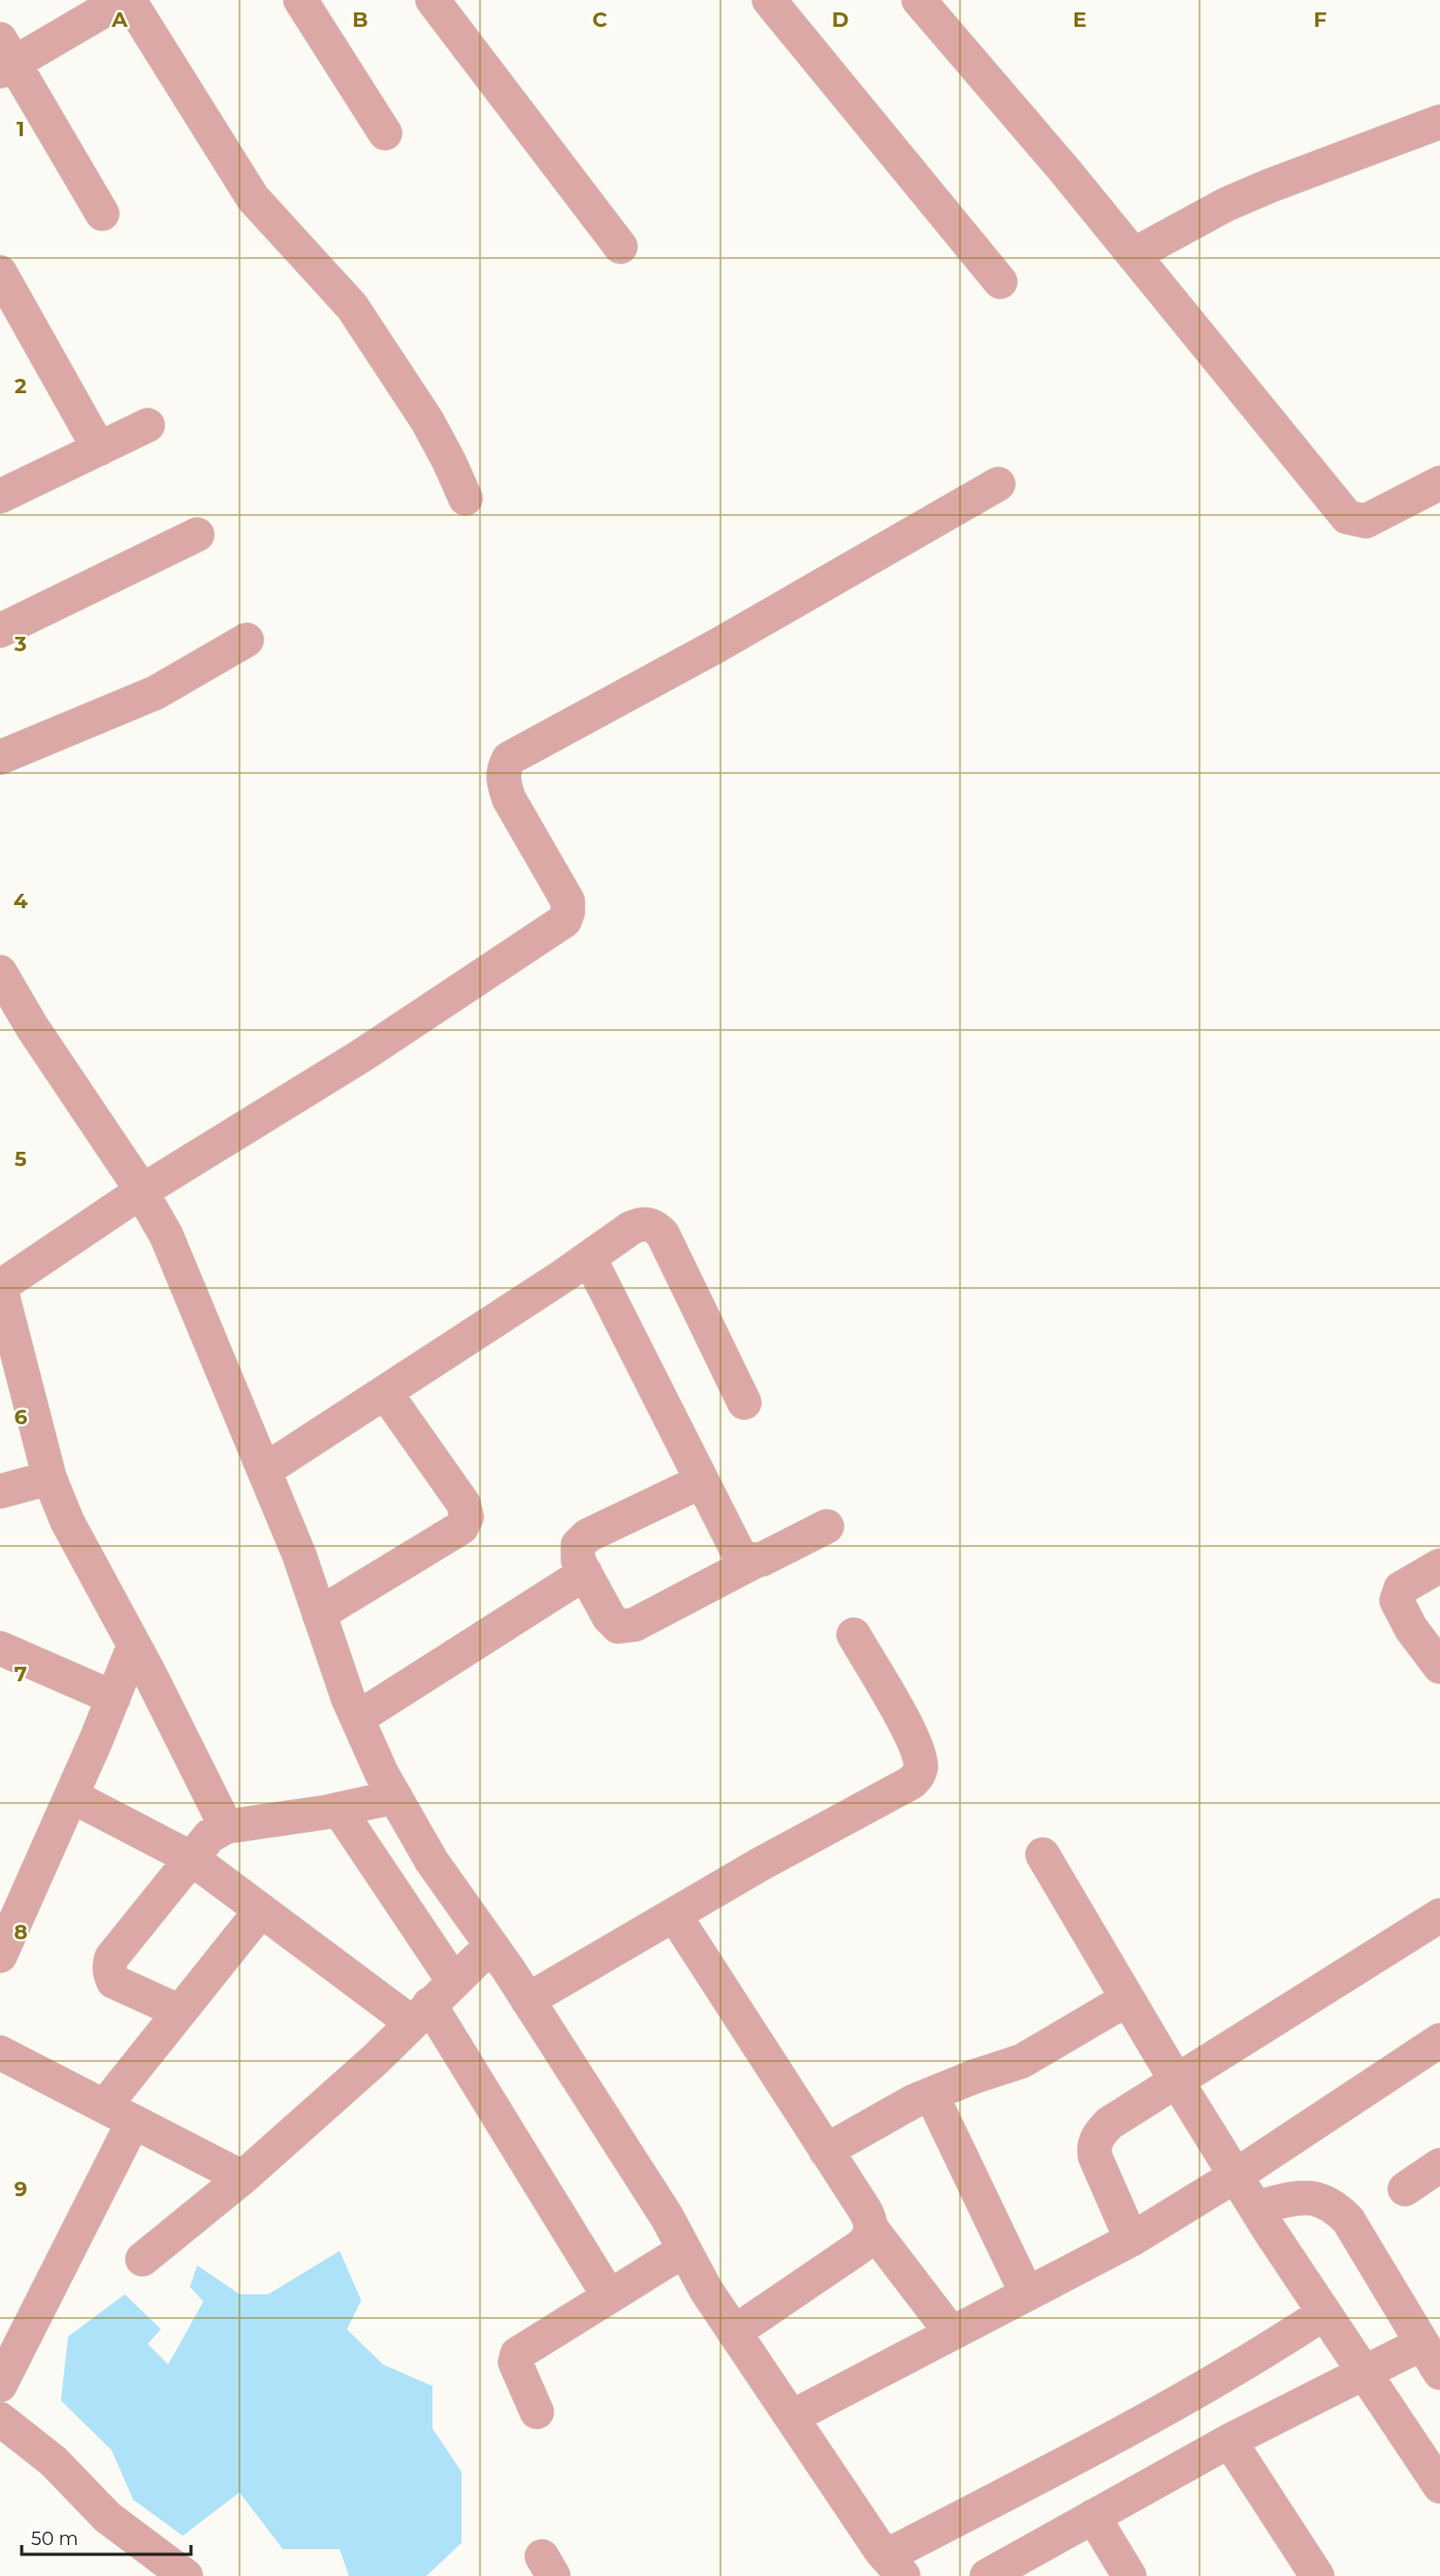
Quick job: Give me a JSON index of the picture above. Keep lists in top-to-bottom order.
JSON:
{
  "scale_bar": "50 m",
  "grid": {
    "columns": [
      "A",
      "B",
      "C",
      "D",
      "E",
      "F"
    ],
    "rows": [
      "1",
      "2",
      "3",
      "4",
      "5",
      "6",
      "7",
      "8",
      "9"
    ]
  }
}
